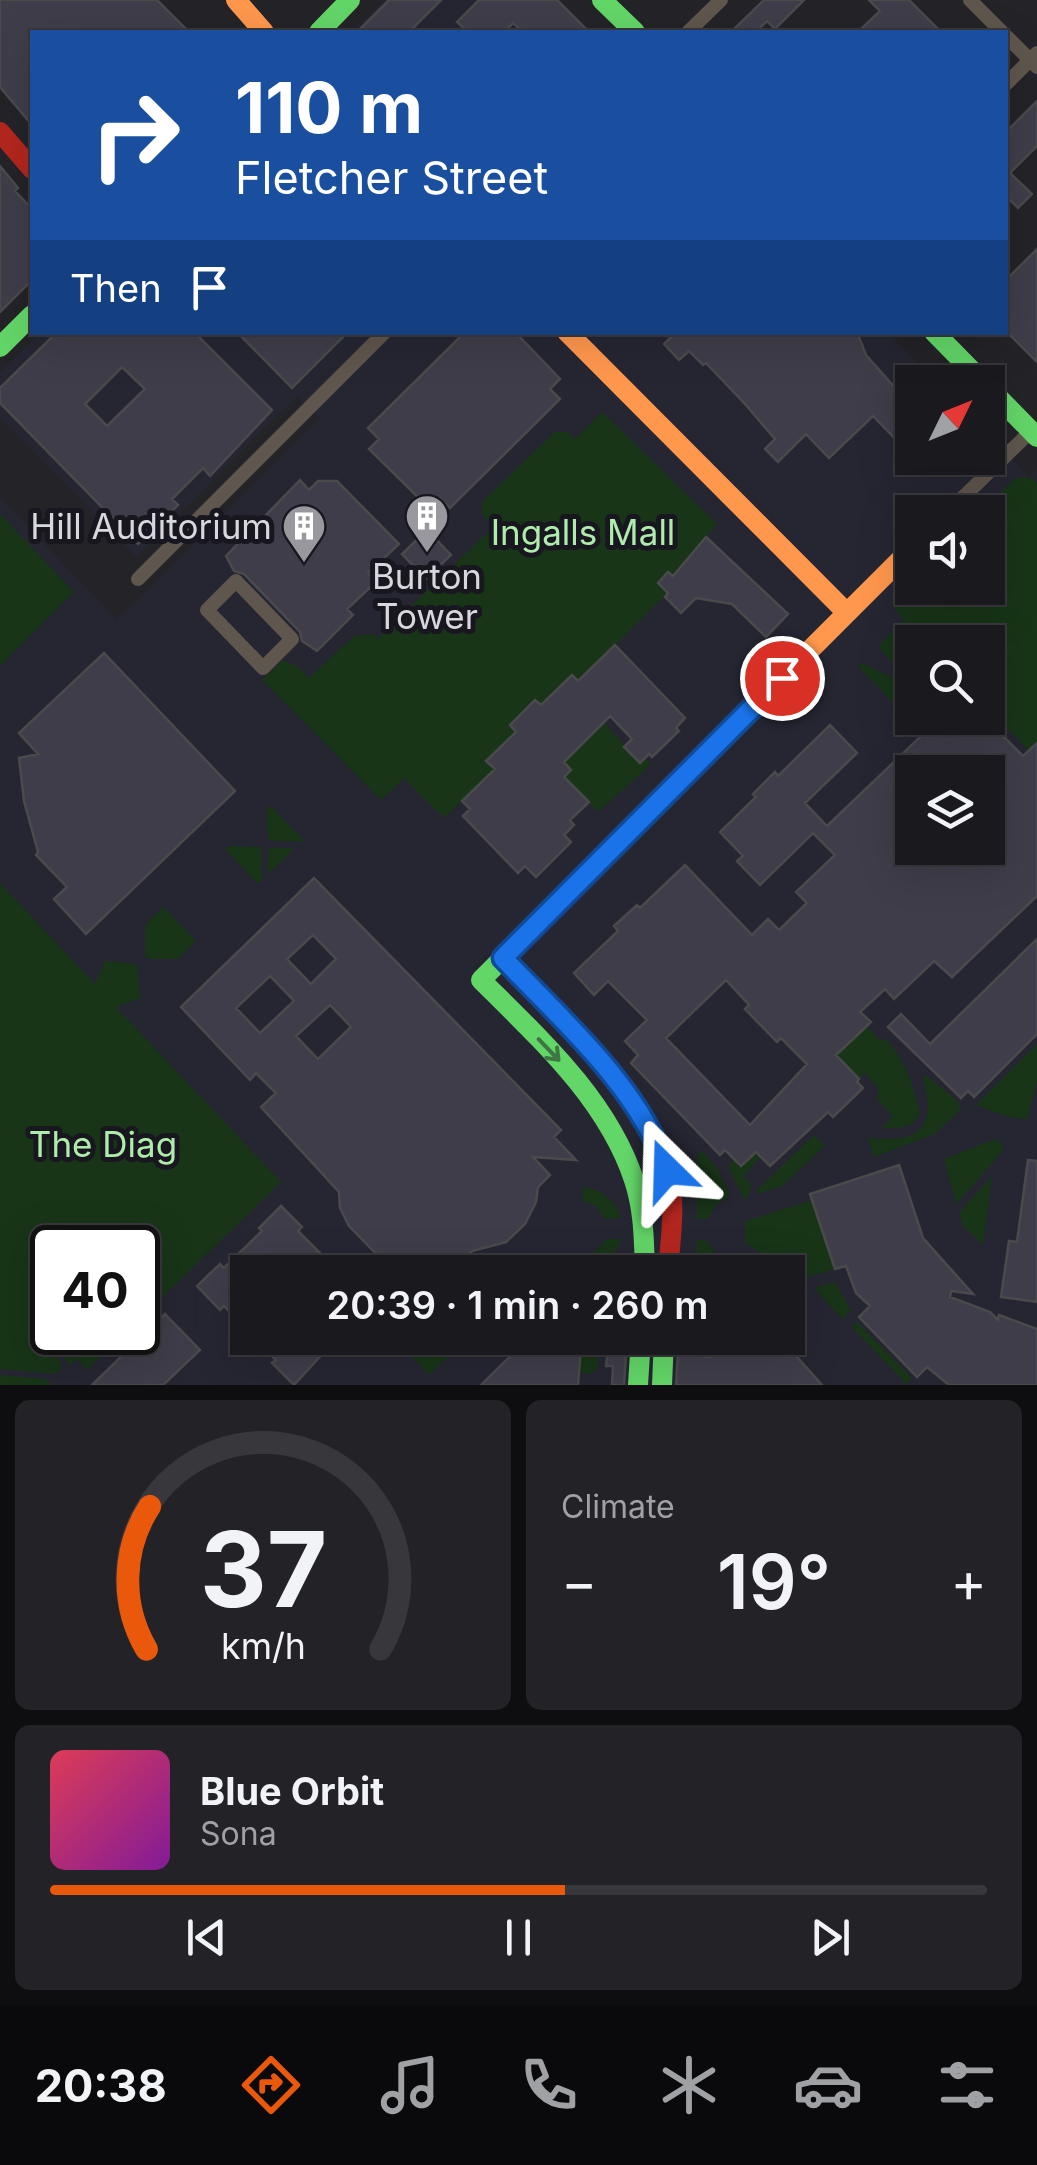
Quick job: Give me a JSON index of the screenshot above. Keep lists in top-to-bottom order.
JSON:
{
  "parks": ["Ingalls Mall", "The Diag"],
  "places": {
    "building": ["Burton Tower", "Hill Auditorium"]
  },
  "north": "top right",
  "page": {
    "turn": ["110 m", "Fletcher Street"],
    "then": "Then",
    "limit": "40",
    "trip": "20:39 · 1 min · 260 m",
    "tile": "Climate",
    "heat": ["−", "19°", "+"],
    "song": ["Blue Orbit", "Sona"],
    "tabs": "20:38",
    "gauge": ["37", "km/h"]
  }
}
